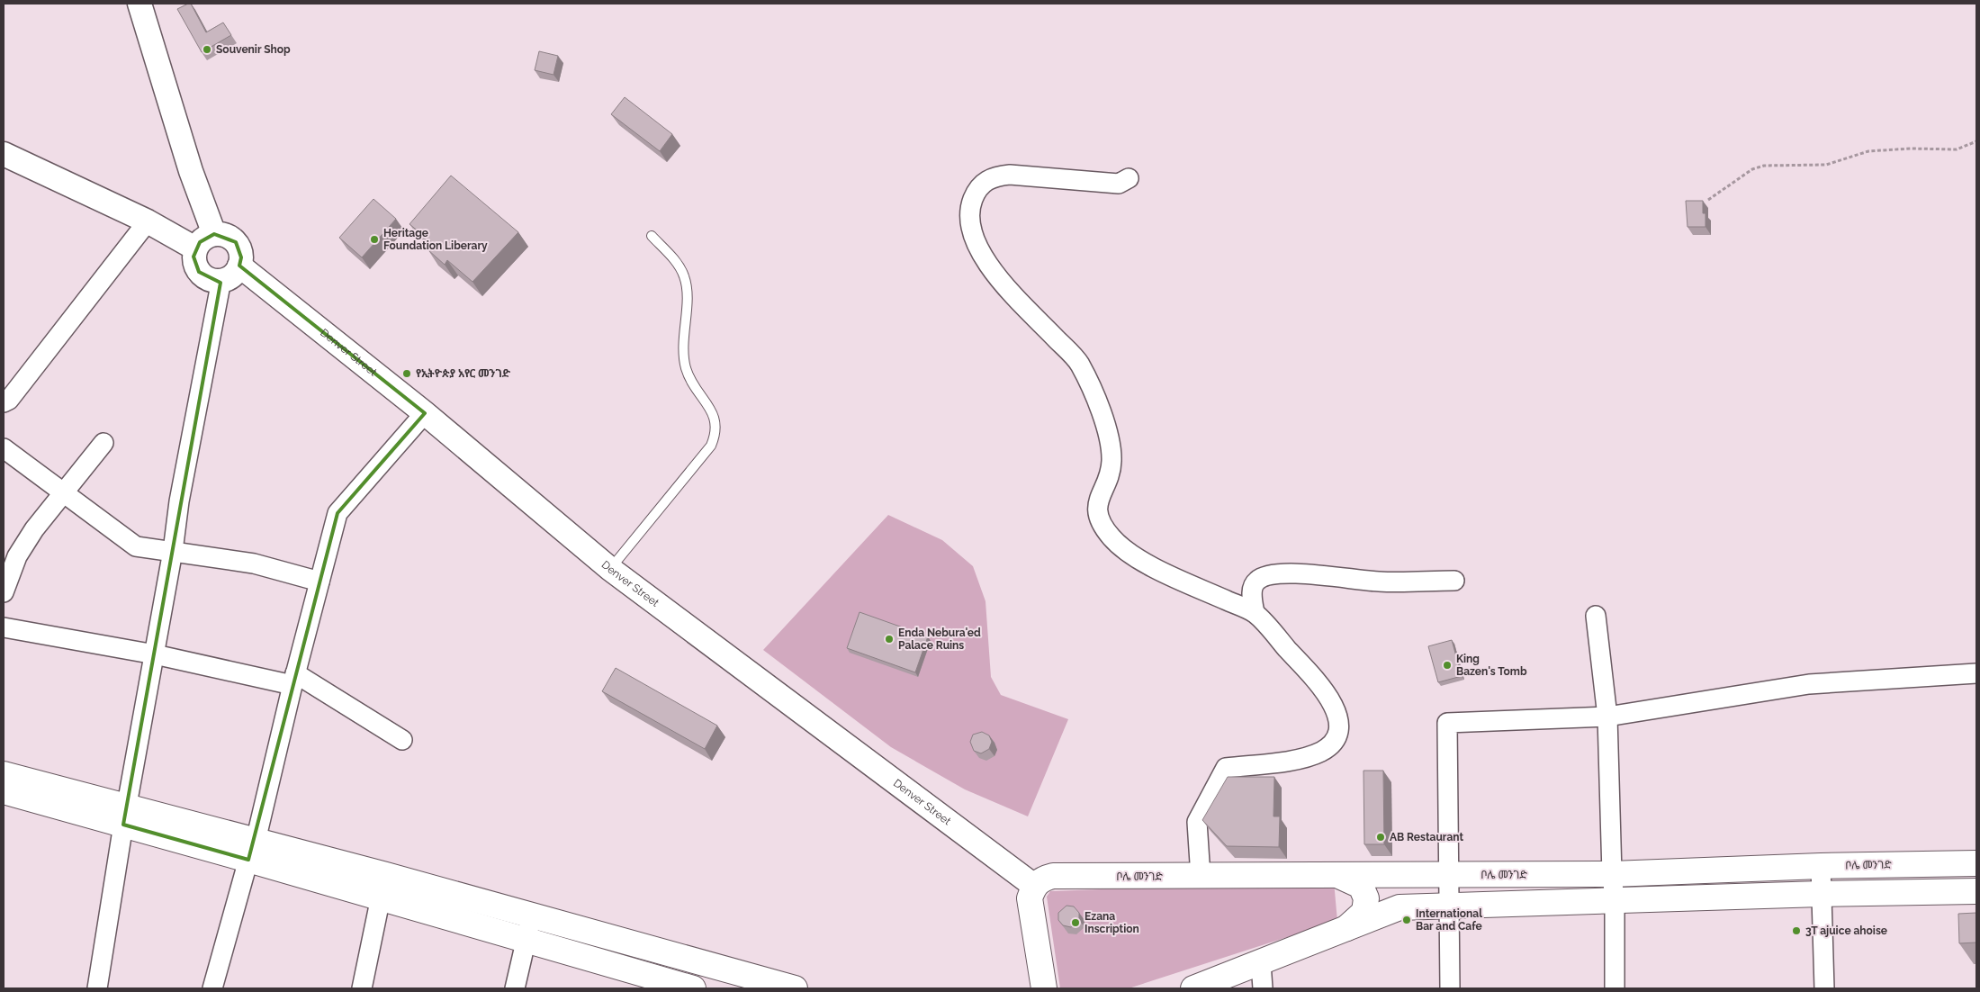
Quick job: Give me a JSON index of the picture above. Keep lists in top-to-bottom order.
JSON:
{
  "streets": {
    "main road": ["ቦሌ መንገድ"],
    "street": ["Denver Street"]
  },
  "crossings": [
    ["Denver Street", "ቦሌ መንገድ"]
  ],
  "places": [
    "Souvenir Shop",
    "Heritage Foundation Liberary",
    "የኢትዮጵያ አየር መንገድ",
    "Enda Nebura'ed Palace Ruins",
    "King Bazen's Tomb",
    "AB Restaurant",
    "International Bar and Cafe",
    "Ezana Inscription",
    "3T ajuice ahoise"
  ]
}
